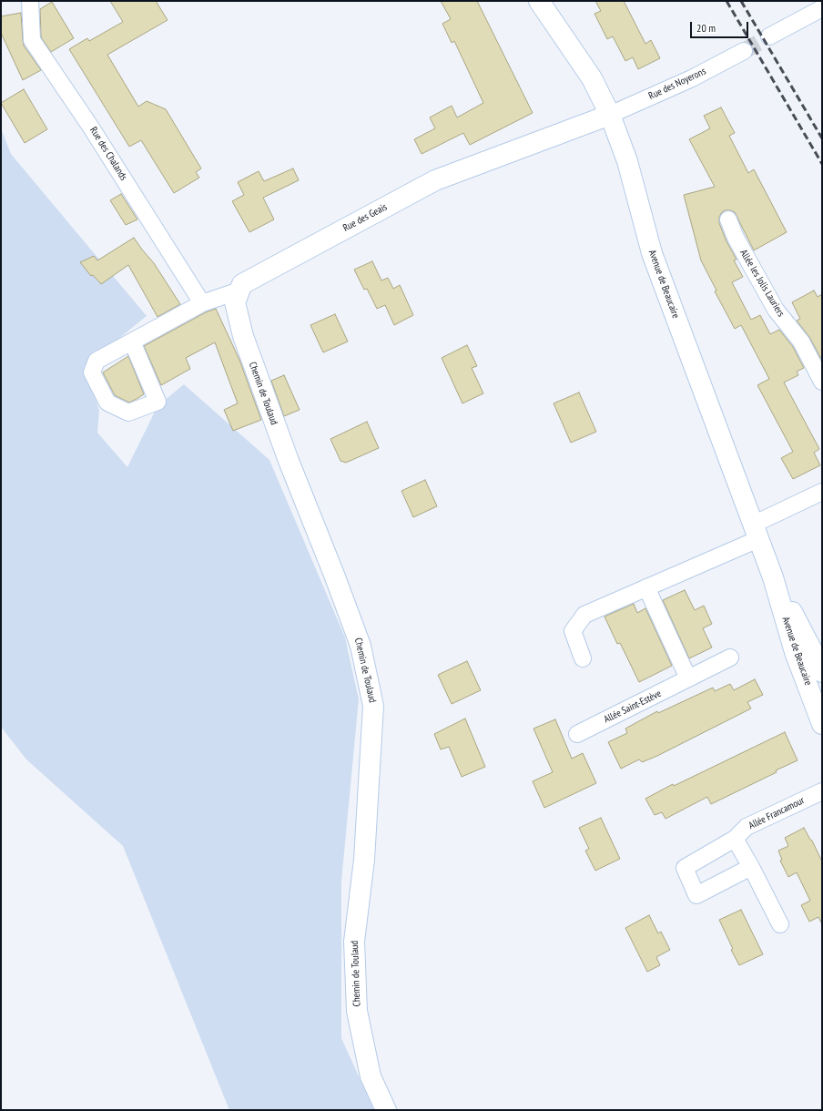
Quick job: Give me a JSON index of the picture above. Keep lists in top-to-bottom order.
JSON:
{
  "streets": {
    "street": [
      "Rue des Noyerons",
      "Rue des Chalands",
      "Rue des Geais",
      "Allée les Jolis Lauriers",
      "Avenue de Beaucaire",
      "Chemin de Toulaud",
      "Allée Saint-Estève",
      "Allée Francamour"
    ]
  },
  "crossings": [
    ["Rue des Noyerons", "Rue des Geais"],
    ["Rue des Noyerons", "Avenue de Beaucaire"],
    ["Rue des Chalands", "Rue des Geais"],
    ["Rue des Geais", "Avenue de Beaucaire"],
    ["Rue des Geais", "Chemin de Toulaud"]
  ],
  "scale_bar": "20 m"
}
